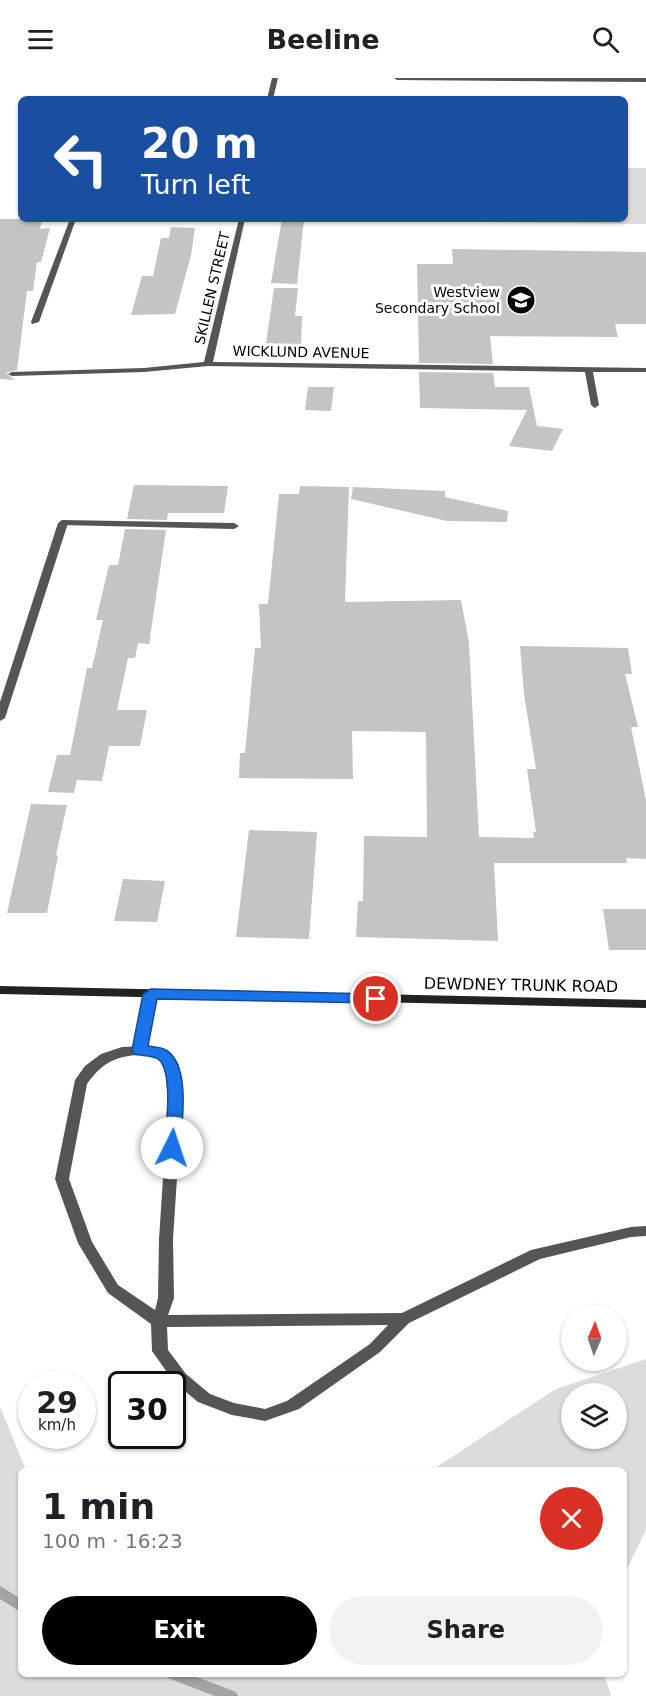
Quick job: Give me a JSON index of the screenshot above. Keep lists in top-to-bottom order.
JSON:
{
  "streets": {
    "main road": ["DEWDNEY TRUNK ROAD"],
    "street": ["SKILLEN STREET", "WICKLUND AVENUE"]
  },
  "crossings": [
    ["SKILLEN STREET", "WICKLUND AVENUE"]
  ],
  "places": {
    "school or university": ["Westview Secondary School"]
  },
  "north": "top",
  "page": {
    "header": "Beeline",
    "turn": ["20 m", "Turn left"],
    "speed": "29 km/h",
    "limit": "30",
    "heading": ["1 min", "100 m · 16:23"],
    "buttons": ["Exit", "Share"]
  }
}
